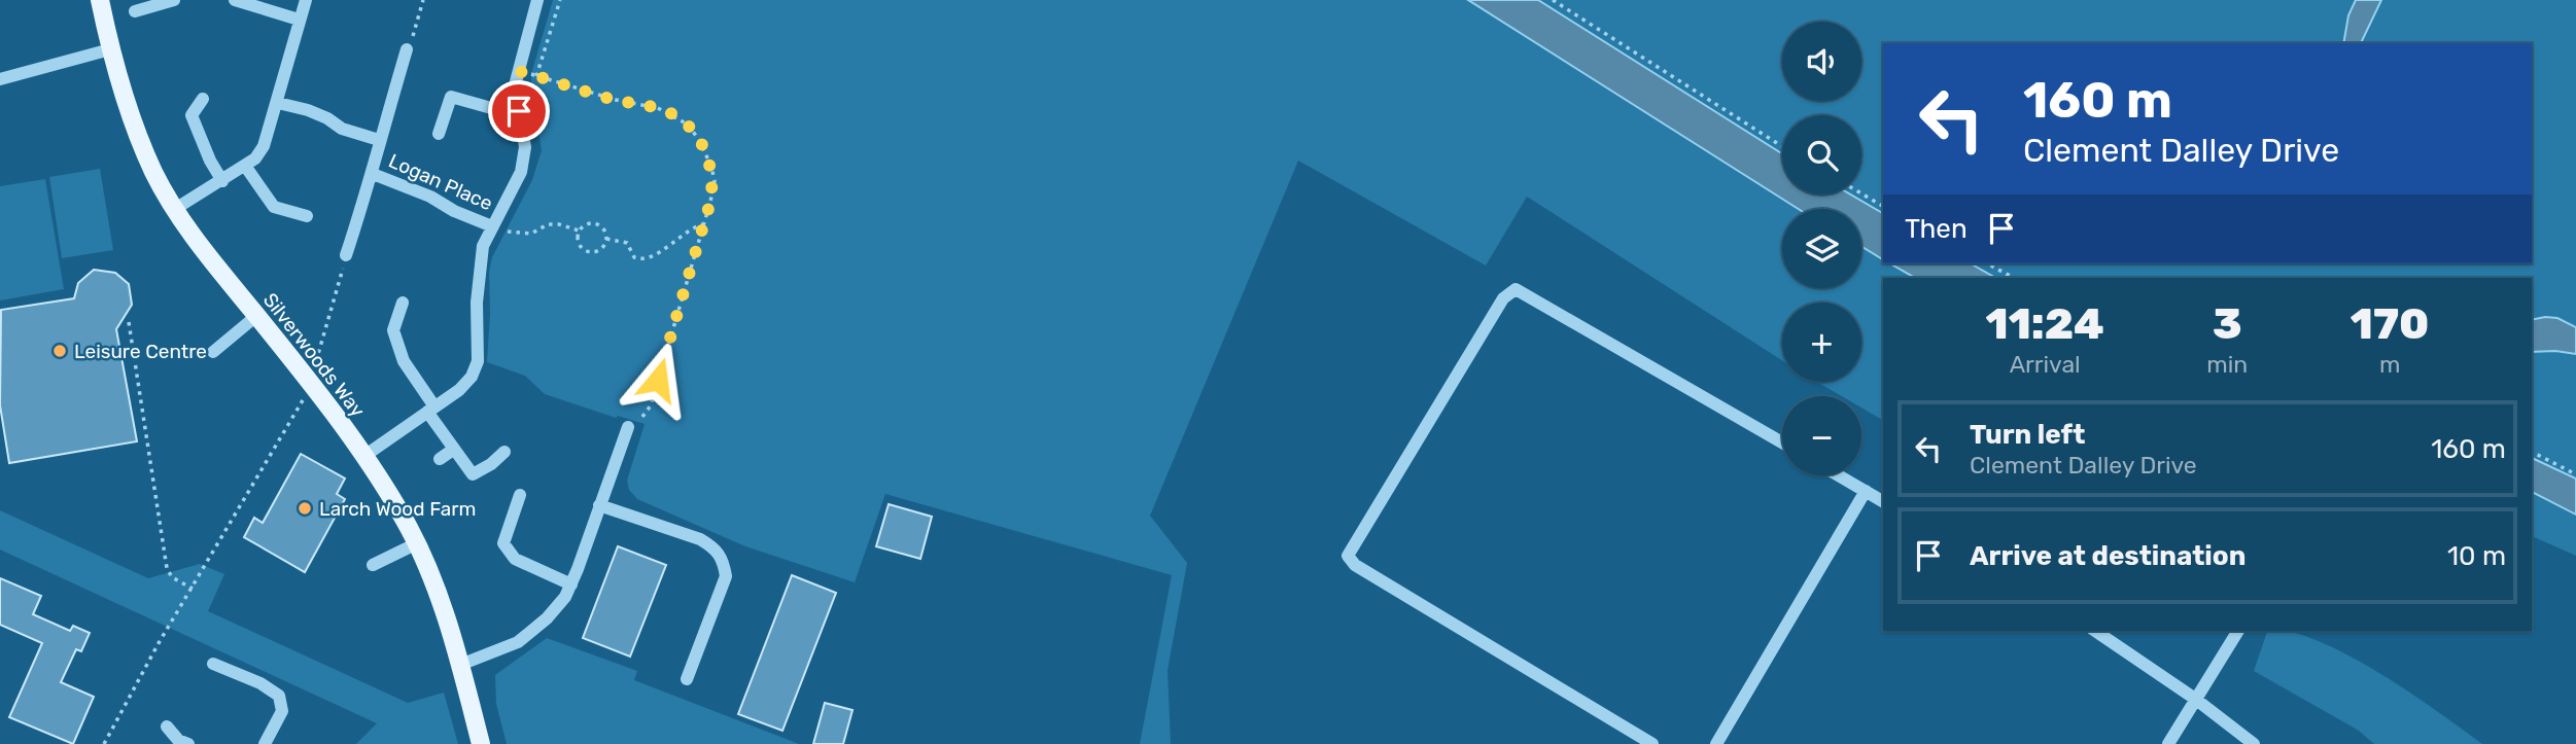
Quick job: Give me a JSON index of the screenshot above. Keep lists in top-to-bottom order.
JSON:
{
  "streets": {
    "main road": ["Silverwoods Way"],
    "street": ["Logan Place"]
  },
  "places": ["Leisure Centre", "Larch Wood Farm"],
  "page": {
    "map_buttons": ["+", "−"],
    "turn": ["160 m", "Clement Dalley Drive"],
    "then": "Then",
    "eta": [
      "11:24",
      "Arrival",
      "3",
      "min",
      "170",
      "m"
    ],
    "list": [
      {
        "name": "Turn left",
        "note": "Clement Dalley Drive",
        "value": "160 m"
      },
      {
        "name": "Arrive at destination",
        "value": "10 m"
      }
    ]
  }
}
